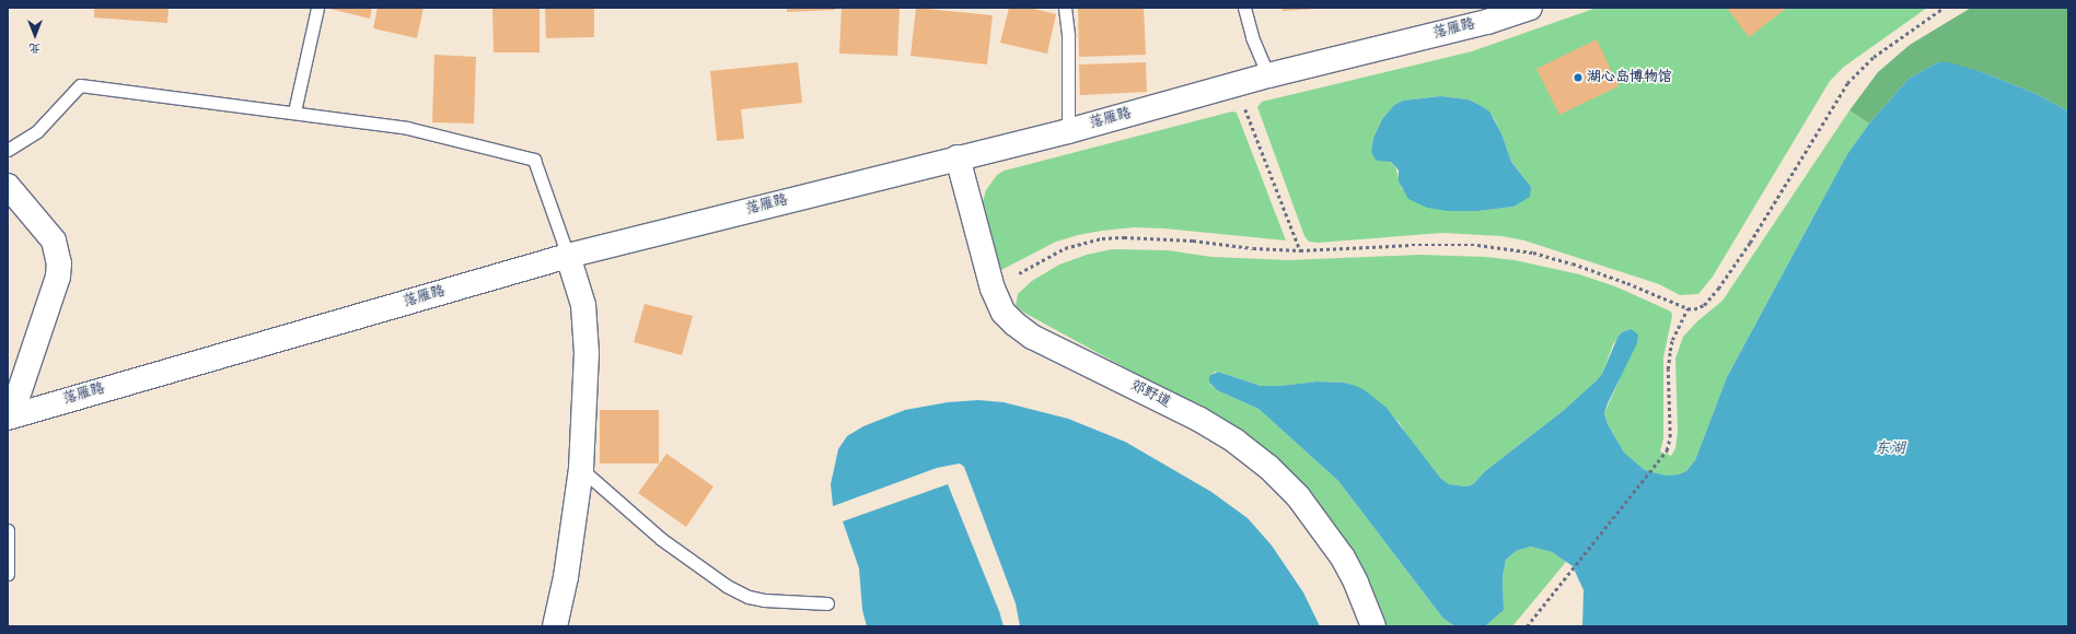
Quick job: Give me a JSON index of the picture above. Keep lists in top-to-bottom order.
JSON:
{
  "streets": {
    "street": ["落雁路", "郊野道"]
  },
  "crossings": [
    ["落雁路", "郊野道"]
  ],
  "water": ["东湖"],
  "places": ["湖心岛博物馆"],
  "north": "bottom"
}
